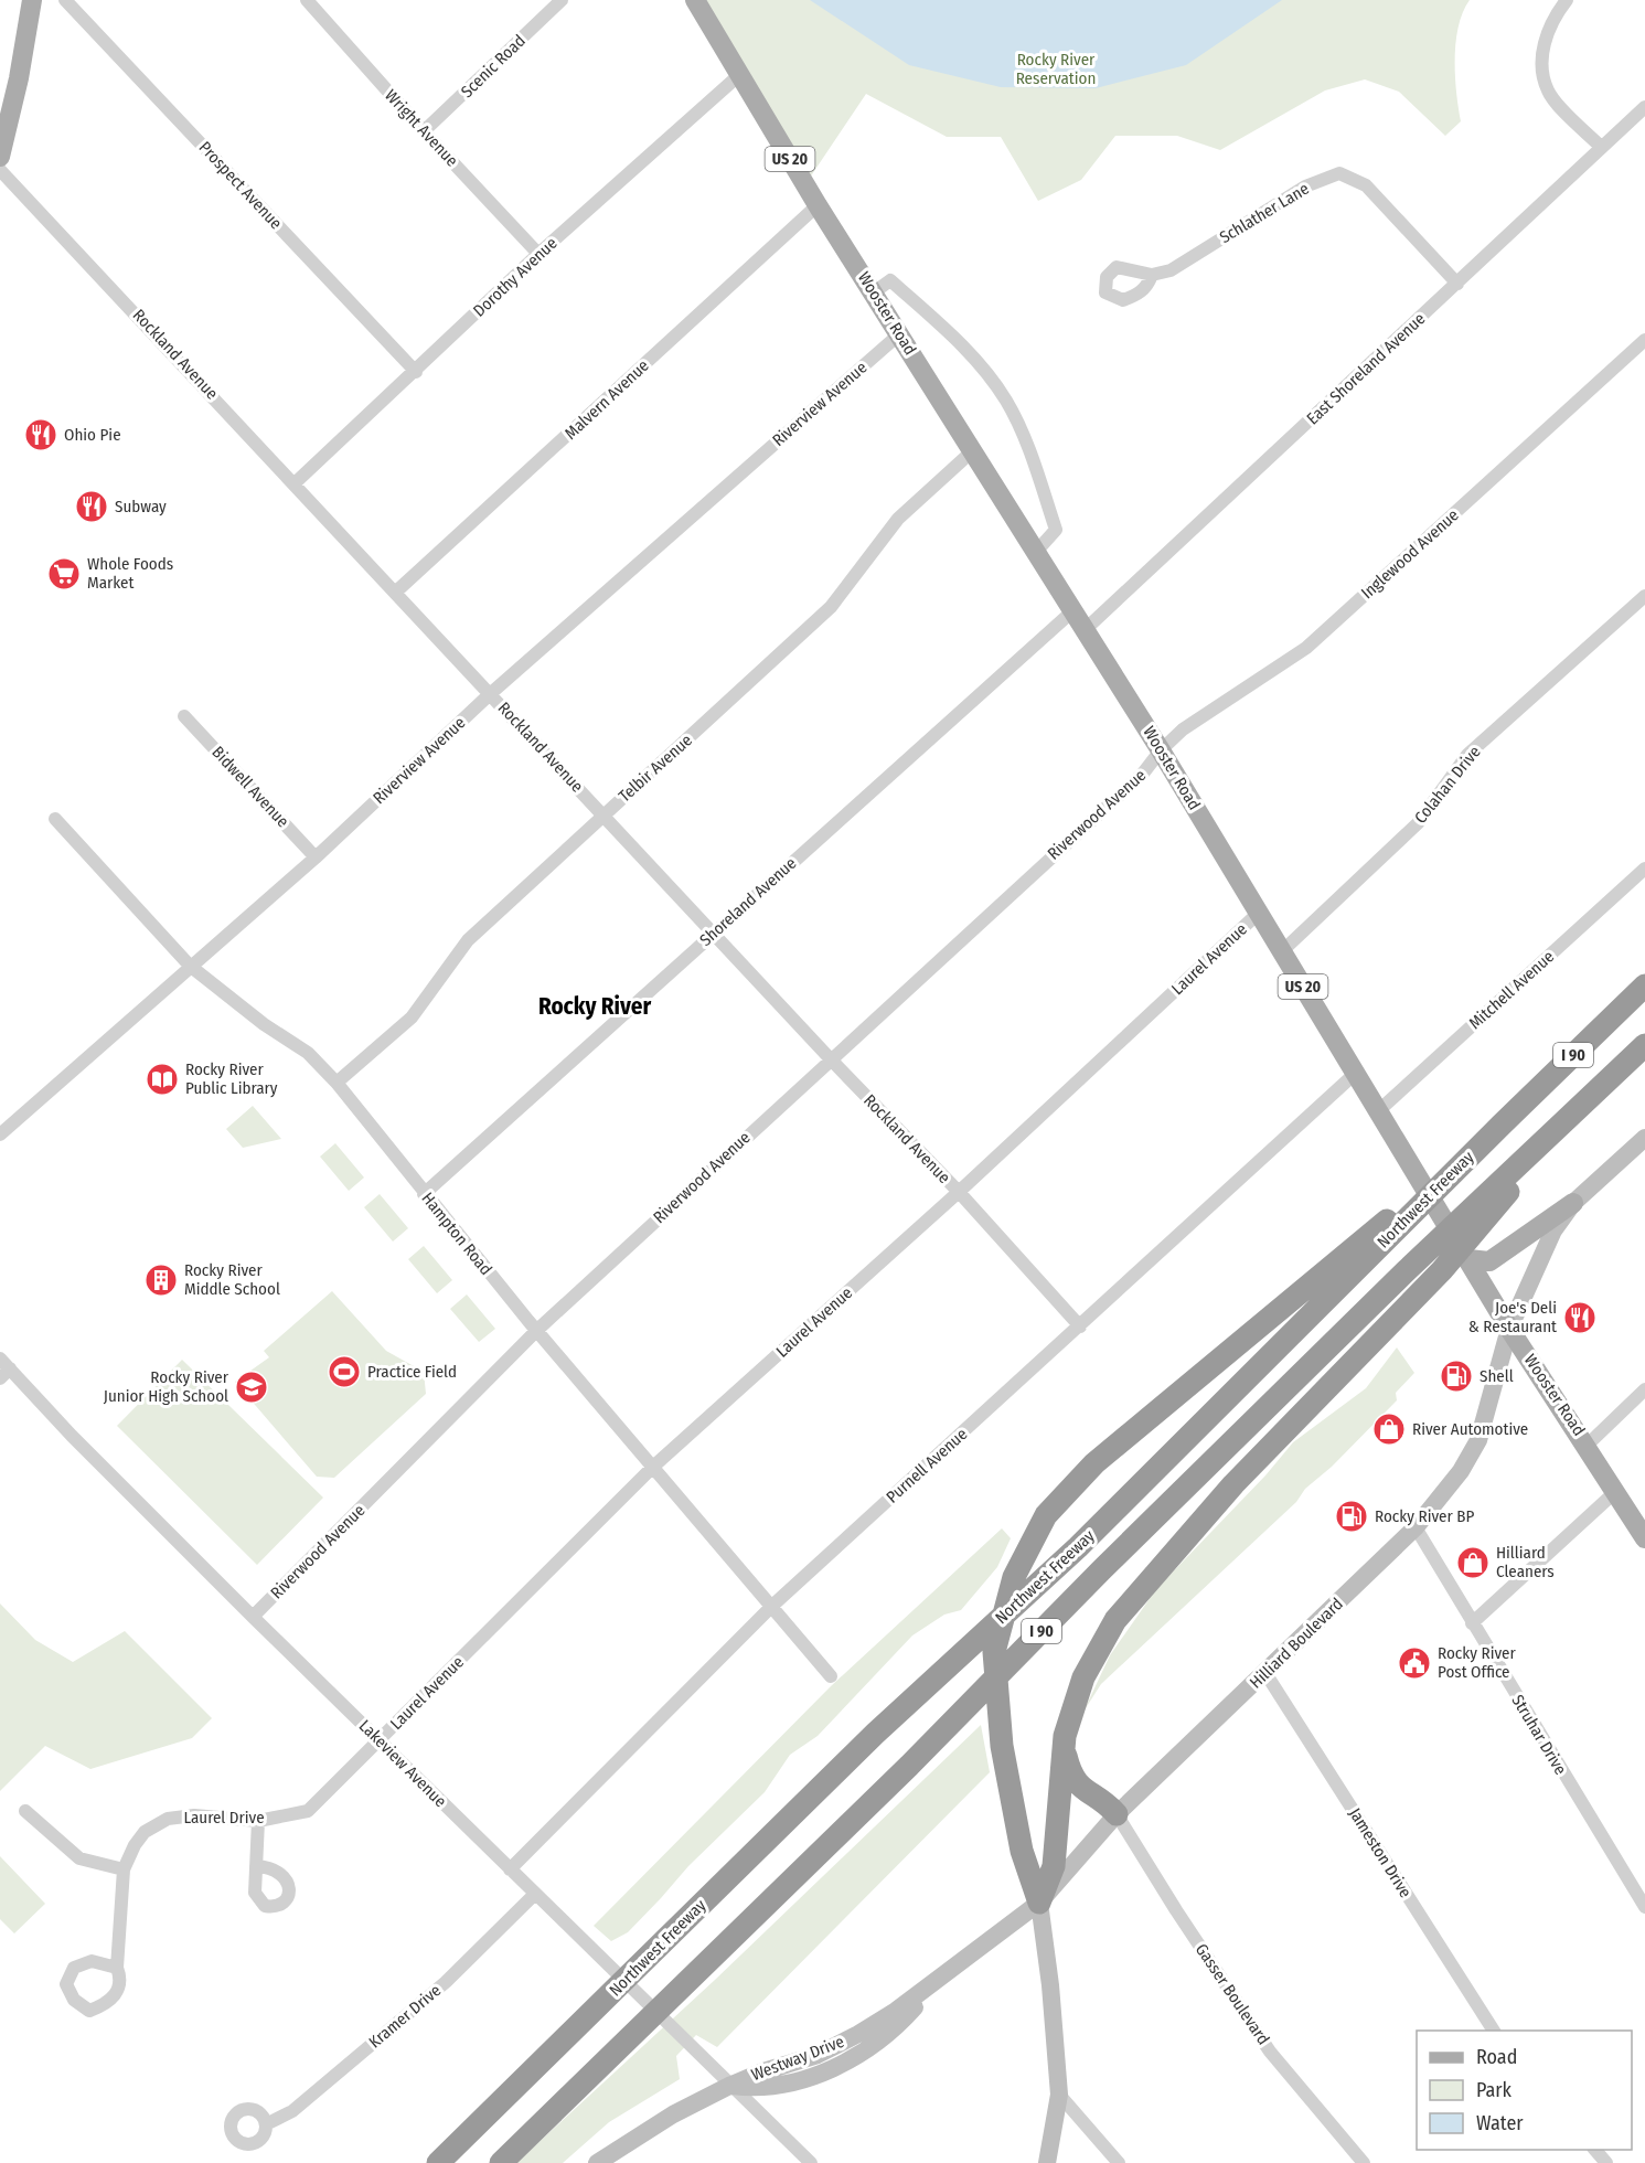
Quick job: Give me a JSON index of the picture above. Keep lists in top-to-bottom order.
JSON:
{
  "streets": {
    "highway": ["I 90", "Northwest Freeway"],
    "main road": [
      "US 20",
      "Wooster Road",
      "Hilliard Boulevard",
      "Westway Drive"
    ],
    "street": [
      "Scenic Road",
      "Wright Avenue",
      "Prospect Avenue",
      "Schlather Lane",
      "Dorothy Avenue",
      "Rockland Avenue",
      "East Shoreland Avenue",
      "Malvern Avenue",
      "Riverview Avenue",
      "Inglewood Avenue",
      "Telbir Avenue",
      "Colahan Drive",
      "Bidwell Avenue",
      "Riverwood Avenue",
      "Shoreland Avenue",
      "Laurel Avenue",
      "Mitchell Avenue",
      "Hampton Road",
      "Purnell Avenue",
      "Struhar Drive",
      "Lakeview Avenue",
      "Laurel Drive",
      "Jameston Drive",
      "Gasser Boulevard",
      "Kramer Drive"
    ]
  },
  "crossings": [
    ["Scenic Road", "Wright Avenue"],
    ["Wright Avenue", "Dorothy Avenue"],
    ["Prospect Avenue", "Dorothy Avenue"],
    ["Schlather Lane", "East Shoreland Avenue"],
    ["Dorothy Avenue", "Wooster Road"],
    ["Dorothy Avenue", "Rockland Avenue"],
    ["Wooster Road", "East Shoreland Avenue"],
    ["Wooster Road", "Malvern Avenue"],
    ["Wooster Road", "Riverview Avenue"],
    ["Wooster Road", "Inglewood Avenue"],
    ["Wooster Road", "Telbir Avenue"],
    ["Wooster Road", "Colahan Drive"],
    ["Wooster Road", "Riverwood Avenue"],
    ["Wooster Road", "Shoreland Avenue"],
    ["Wooster Road", "Laurel Avenue"],
    ["Wooster Road", "Mitchell Avenue"],
    ["Wooster Road", "Purnell Avenue"],
    ["Wooster Road", "Hilliard Boulevard"],
    ["Rockland Avenue", "Malvern Avenue"],
    ["Rockland Avenue", "Riverview Avenue"],
    ["Rockland Avenue", "Telbir Avenue"],
    ["Rockland Avenue", "Riverwood Avenue"],
    ["Rockland Avenue", "Shoreland Avenue"],
    ["Rockland Avenue", "Laurel Avenue"],
    ["Rockland Avenue", "Purnell Avenue"],
    ["Riverview Avenue", "Bidwell Avenue"],
    ["Riverview Avenue", "Hampton Road"],
    ["Inglewood Avenue", "Riverwood Avenue"],
    ["Telbir Avenue", "Hampton Road"],
    ["Riverwood Avenue", "Hampton Road"],
    ["Riverwood Avenue", "Lakeview Avenue"],
    ["Shoreland Avenue", "Hampton Road"],
    ["Laurel Avenue", "Hampton Road"],
    ["Laurel Avenue", "Lakeview Avenue"],
    ["Laurel Avenue", "Laurel Drive"],
    ["Hampton Road", "Purnell Avenue"],
    ["Purnell Avenue", "Lakeview Avenue"],
    ["Hilliard Boulevard", "Struhar Drive"],
    ["Hilliard Boulevard", "Jameston Drive"],
    ["Hilliard Boulevard", "Gasser Boulevard"],
    ["Hilliard Boulevard", "Westway Drive"],
    ["Lakeview Avenue", "Laurel Drive"],
    ["Lakeview Avenue", "Kramer Drive"],
    ["Lakeview Avenue", "Westway Drive"]
  ],
  "districts": ["Rocky River"],
  "parks": ["Rocky River Reservation"],
  "places": {
    "restaurant": ["Ohio Pie", "Subway", "Joe's Deli & Restaurant"],
    "supermarket": ["Whole Foods Market"],
    "library": ["Rocky River Public Library"],
    "building": ["Rocky River Middle School"],
    "sports": ["Practice Field"],
    "fuel station": ["Shell", "Rocky River BP"],
    "school or university": ["Rocky River Junior High School"],
    "shop": ["River Automotive", "Hilliard Cleaners"],
    "public building": ["Rocky River Post Office"]
  },
  "legend": ["Road", "Park", "Water"]
}
